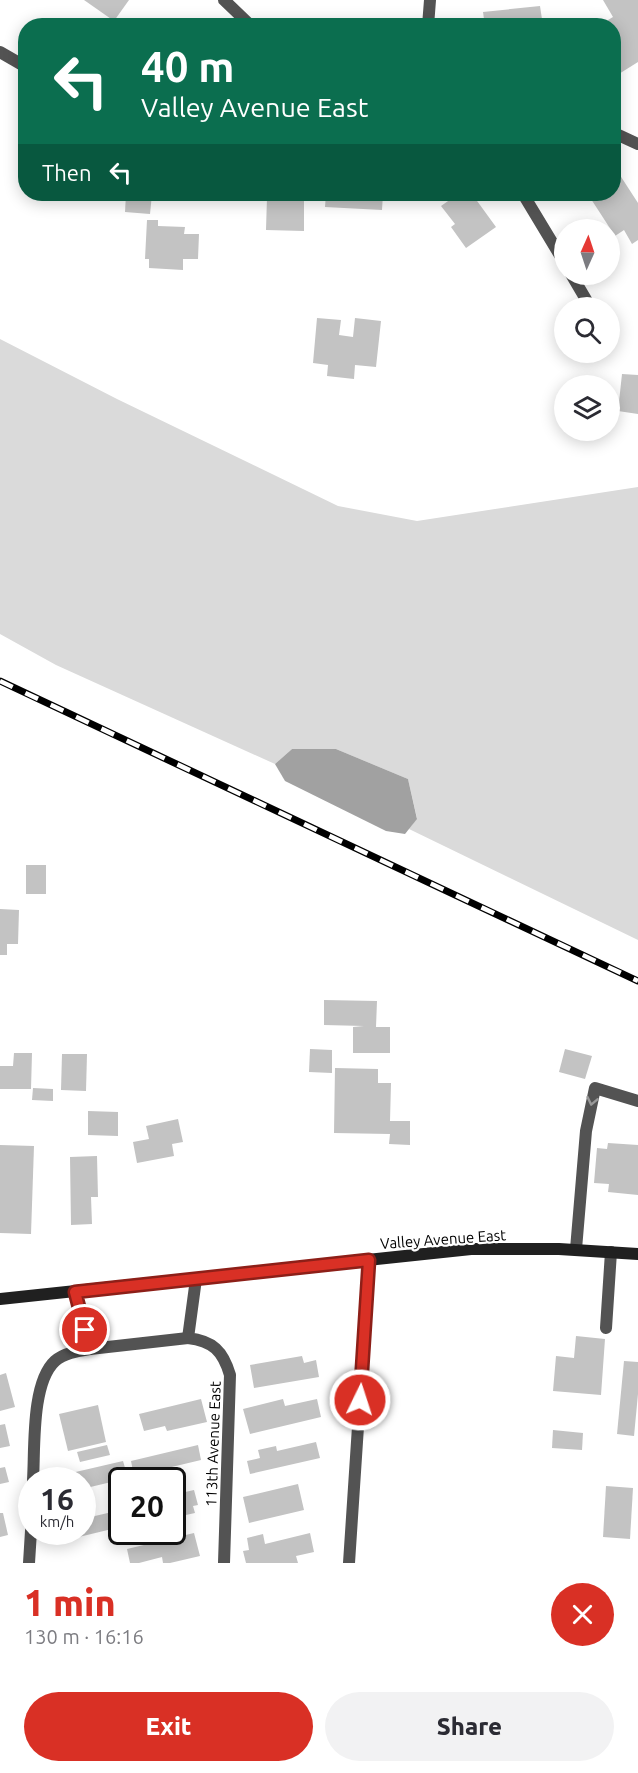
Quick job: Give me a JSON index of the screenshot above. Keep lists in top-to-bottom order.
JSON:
{
  "streets": {
    "main road": ["Valley Avenue East"],
    "street": ["113th Avenue East"]
  },
  "north": "top",
  "page": {
    "turn": ["40 m", "Valley Avenue East"],
    "then": "Then",
    "speed": "16 km/h",
    "limit": "20",
    "heading": ["1 min", "130 m · 16:16"],
    "buttons": ["Exit", "Share"]
  }
}
